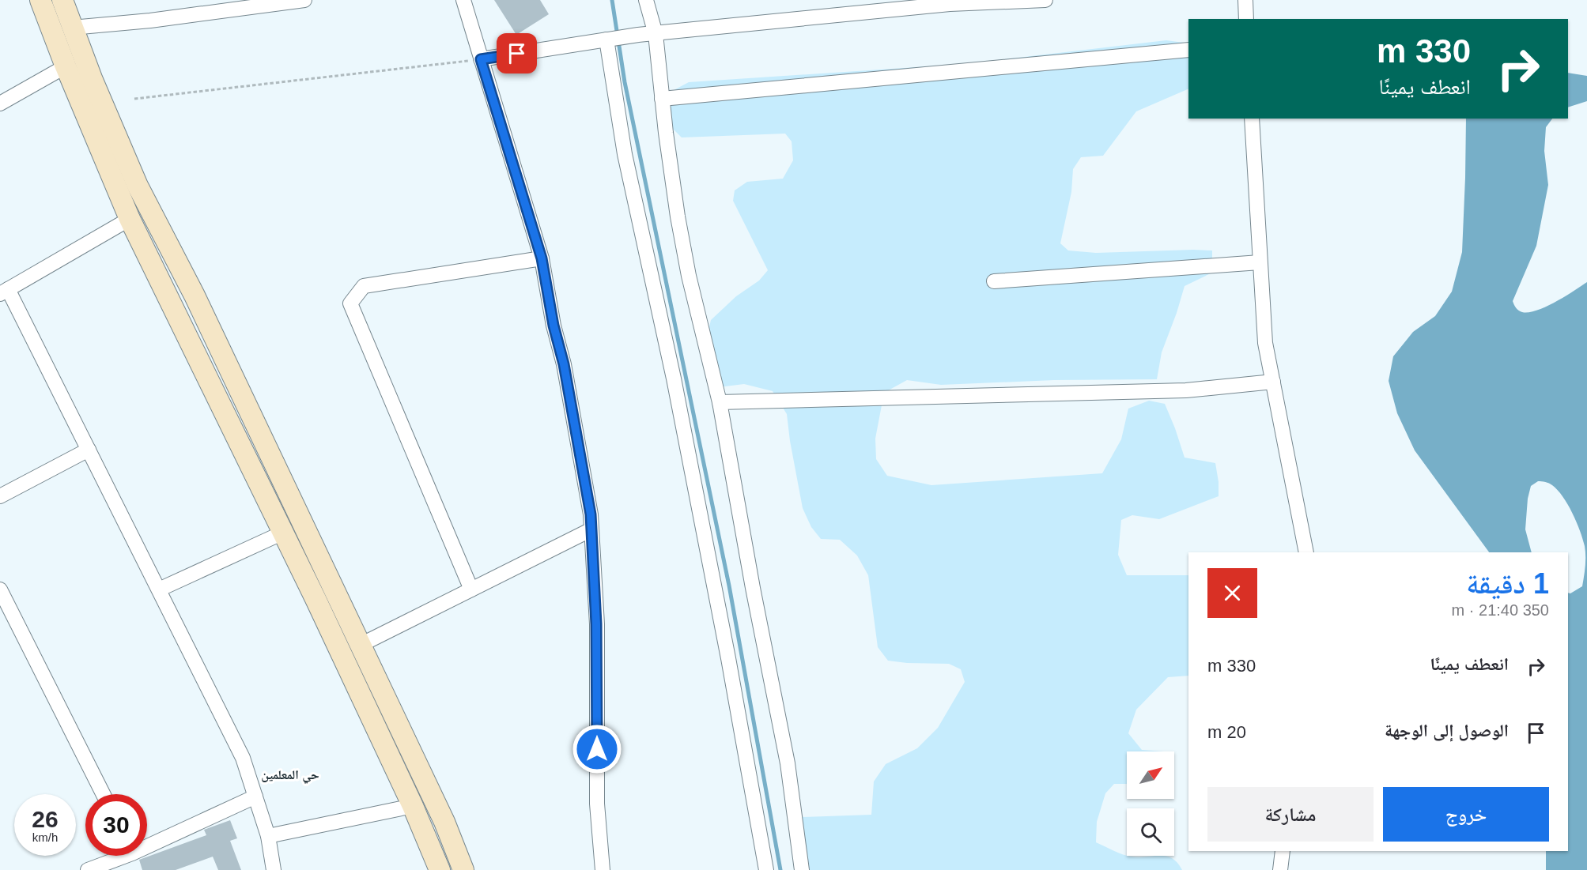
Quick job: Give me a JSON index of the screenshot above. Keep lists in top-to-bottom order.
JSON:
{
  "districts": ["حي المعلمين"],
  "north": "top right",
  "page": {
    "turn": ["330 m", "انعطف يمينًا"],
    "heading": ["1 دقيقة", "350 m · 21:40"],
    "list": [
      {
        "name": "انعطف يمينًا",
        "value": "330 m"
      },
      {
        "name": "الوصول إلى الوجهة",
        "value": "20 m"
      }
    ],
    "buttons": ["خروج", "مشاركة"],
    "speed": "26 km/h",
    "limit": "30"
  }
}
